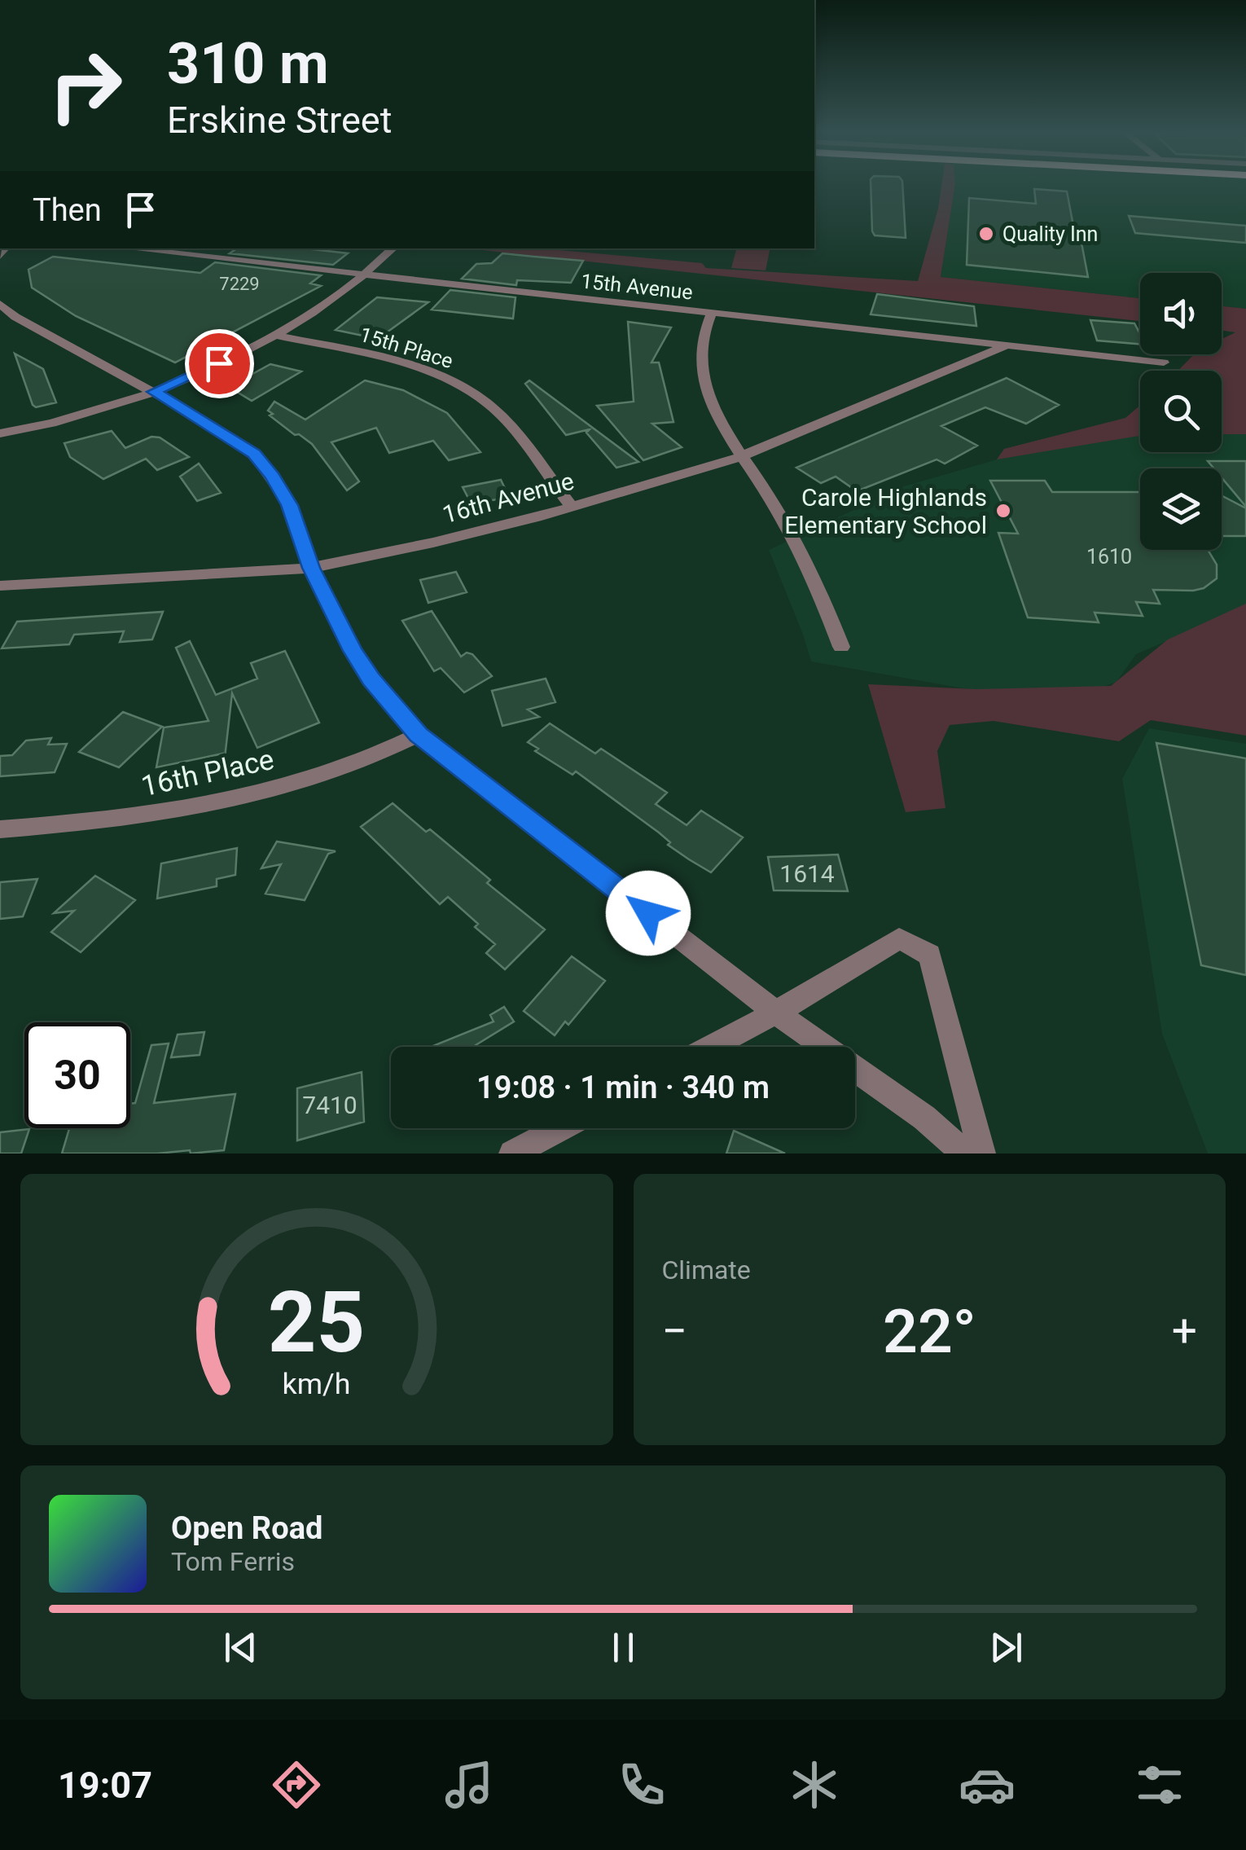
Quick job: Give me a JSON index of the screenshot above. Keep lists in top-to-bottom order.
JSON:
{
  "streets": {
    "street": [
      "15th Avenue",
      "15th Place",
      "16th Avenue",
      "16th Place"
    ]
  },
  "crossings": [
    ["15th Avenue", "16th Avenue"],
    ["15th Place", "16th Avenue"]
  ],
  "places": ["Quality Inn", "Carole Highlands Elementary School"],
  "house_numbers": [
    "7229",
    "1610",
    "1614",
    "7410"
  ],
  "page": {
    "turn": ["310 m", "Erskine Street"],
    "then": "Then",
    "limit": "30",
    "trip": "19:08 · 1 min · 340 m",
    "tile": "Climate",
    "heat": ["−", "22°", "+"],
    "song": ["Open Road", "Tom Ferris"],
    "tabs": "19:07",
    "gauge": ["25", "km/h"]
  }
}
